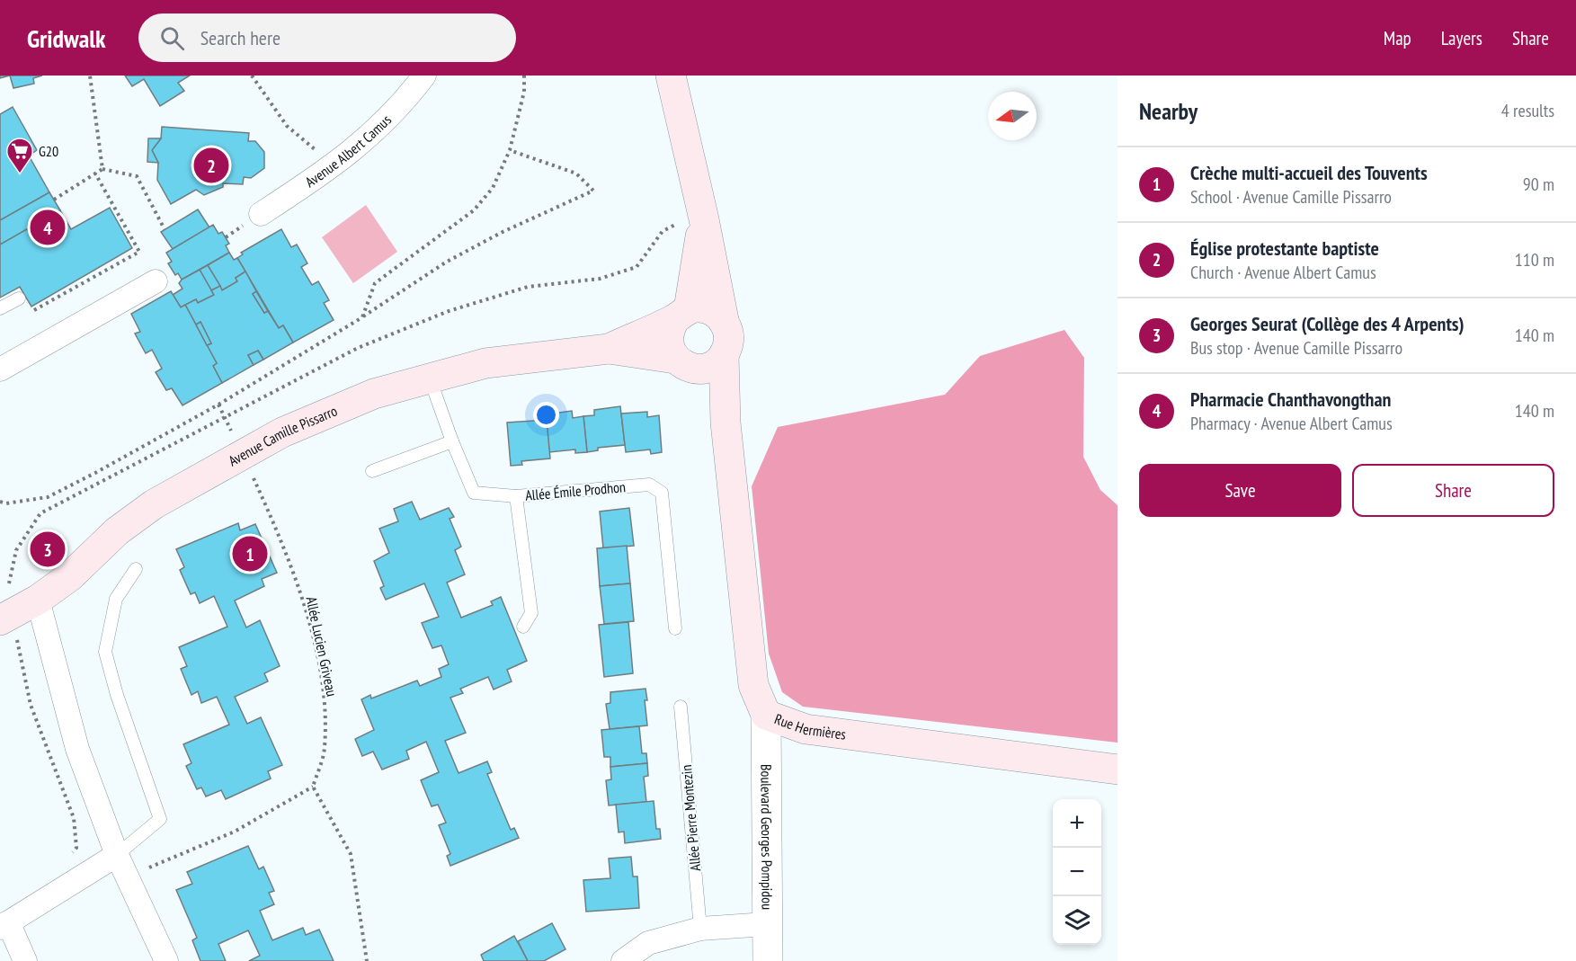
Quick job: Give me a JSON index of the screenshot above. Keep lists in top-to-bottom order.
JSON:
{
  "streets": {
    "main road": ["Avenue Camille Pissarro", "Rue Hermières"],
    "street": ["Avenue Albert Camus", "Boulevard Georges Pompidou"],
    "lane": ["Allée Émile Prodhon", "Allée Pierre Montezin"],
    "path": ["Allée Lucien Griveau"]
  },
  "crossings": [
    ["Avenue Camille Pissarro", "Allée Émile Prodhon"],
    ["Avenue Camille Pissarro", "Allée Lucien Griveau"],
    ["Avenue Camille Pissarro", "Rue Hermières"],
    ["Rue Hermières", "Boulevard Georges Pompidou"]
  ],
  "places": {
    "supermarket": ["G20"]
  },
  "north": "left",
  "page": {
    "header": "Gridwalk",
    "search": "Search here",
    "nav": ["Map", "Layers", "Share"],
    "heading": ["Nearby", "4 results"],
    "pins": [
      "2",
      "4",
      "3",
      "1"
    ],
    "list": [
      {
        "mark": "1",
        "name": "Crèche multi-accueil des Touvents",
        "note": "School · Avenue Camille Pissarro",
        "value": "90 m"
      },
      {
        "mark": "2",
        "name": "Église protestante baptiste",
        "note": "Church · Avenue Albert Camus",
        "value": "110 m"
      },
      {
        "mark": "3",
        "name": "Georges Seurat (Collège des 4 Arpents)",
        "note": "Bus stop · Avenue Camille Pissarro",
        "value": "140 m"
      },
      {
        "mark": "4",
        "name": "Pharmacie Chanthavongthan",
        "note": "Pharmacy · Avenue Albert Camus",
        "value": "140 m"
      }
    ],
    "buttons": ["Save", "Share"],
    "map_buttons": ["+", "−"]
  }
}
